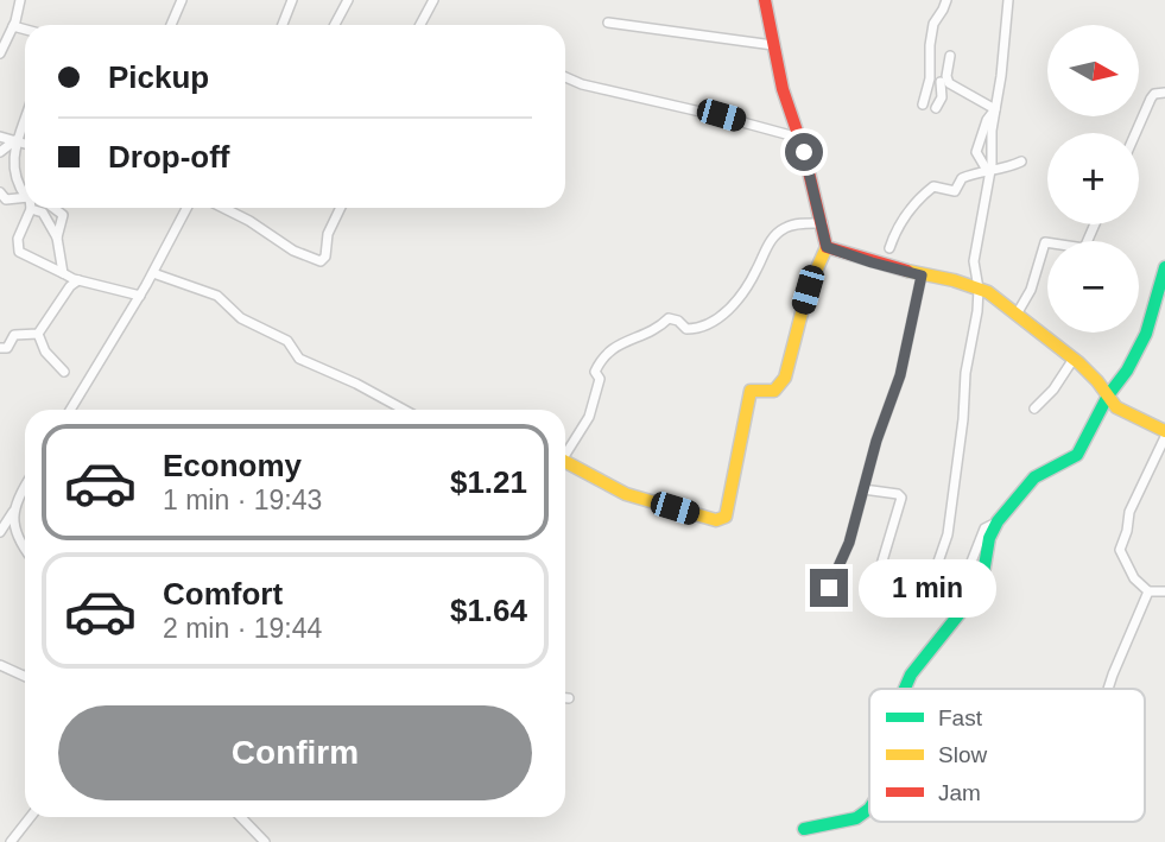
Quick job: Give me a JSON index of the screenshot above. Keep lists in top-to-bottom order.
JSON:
{
  "legend": ["Fast", "Slow", "Jam"],
  "north": "right",
  "page": {
    "map_buttons": ["+", "−"],
    "banner": ["Pickup", "Drop-off"],
    "list": [
      {
        "name": "Economy",
        "note": "1 min · 19:43",
        "value": "$1.21"
      },
      {
        "name": "Comfort",
        "note": "2 min · 19:44",
        "value": "$1.64"
      }
    ],
    "bubble": "1 min",
    "buttons": "Confirm"
  }
}
